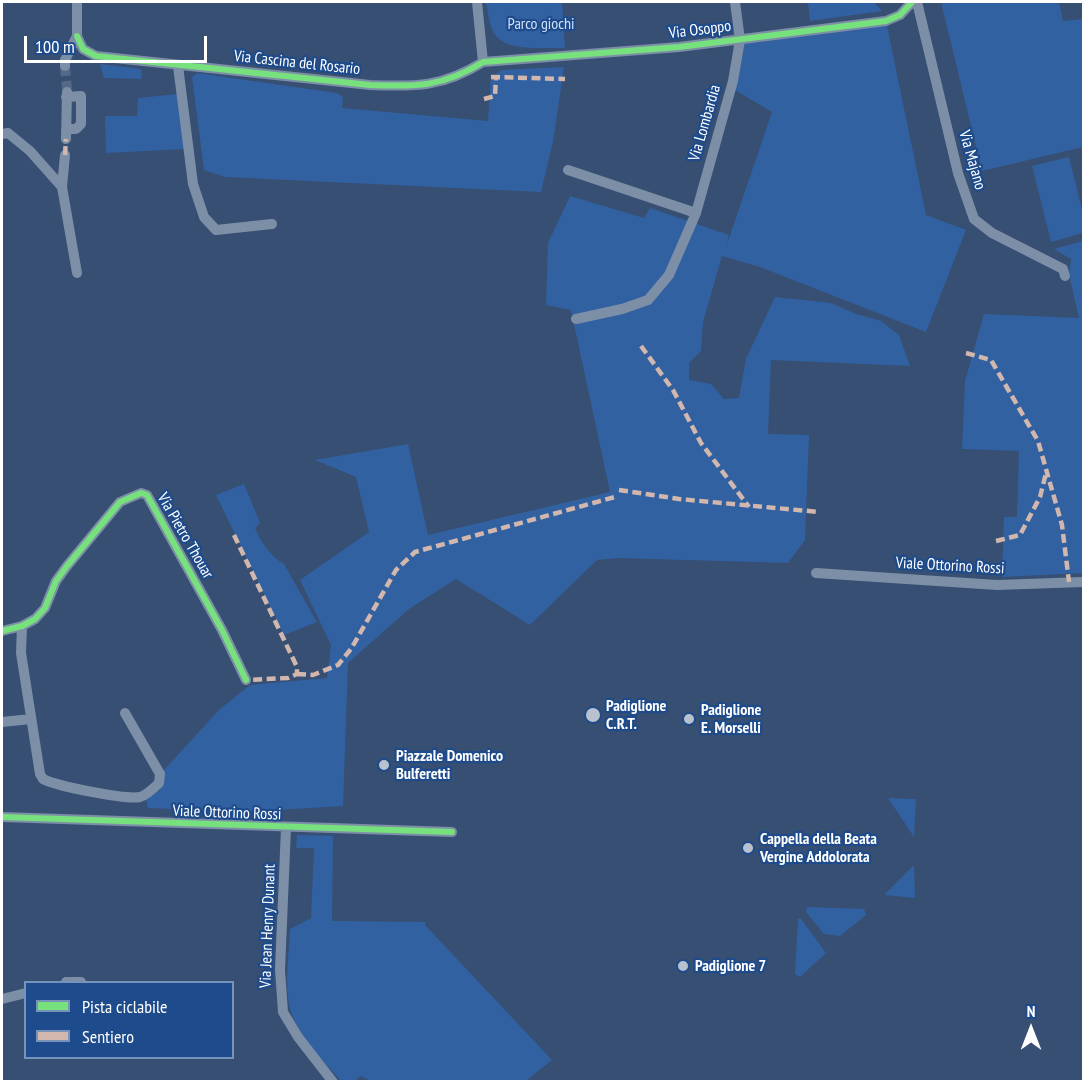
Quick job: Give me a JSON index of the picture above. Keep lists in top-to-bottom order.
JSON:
{
  "streets": {
    "street": [
      "Via Osoppo",
      "Via Cascina del Rosario",
      "Via Lombardia",
      "Via Majano",
      "Via Pietro Thouar",
      "Viale Ottorino Rossi",
      "Via Jean Henry Dunant"
    ]
  },
  "crossings": [
    ["Via Osoppo", "Via Cascina del Rosario"],
    ["Via Osoppo", "Via Lombardia"],
    ["Viale Ottorino Rossi", "Via Jean Henry Dunant"]
  ],
  "parks": ["Parco giochi"],
  "places": [
    "Padiglione C.R.T.",
    "Padiglione E. Morselli",
    "Piazzale Domenico Bulferetti",
    "Cappella della Beata Vergine Addolorata",
    "Padiglione 7"
  ],
  "legend": ["Pista ciclabile", "Sentiero"],
  "scale_bar": "100 m",
  "north": "top"
}
